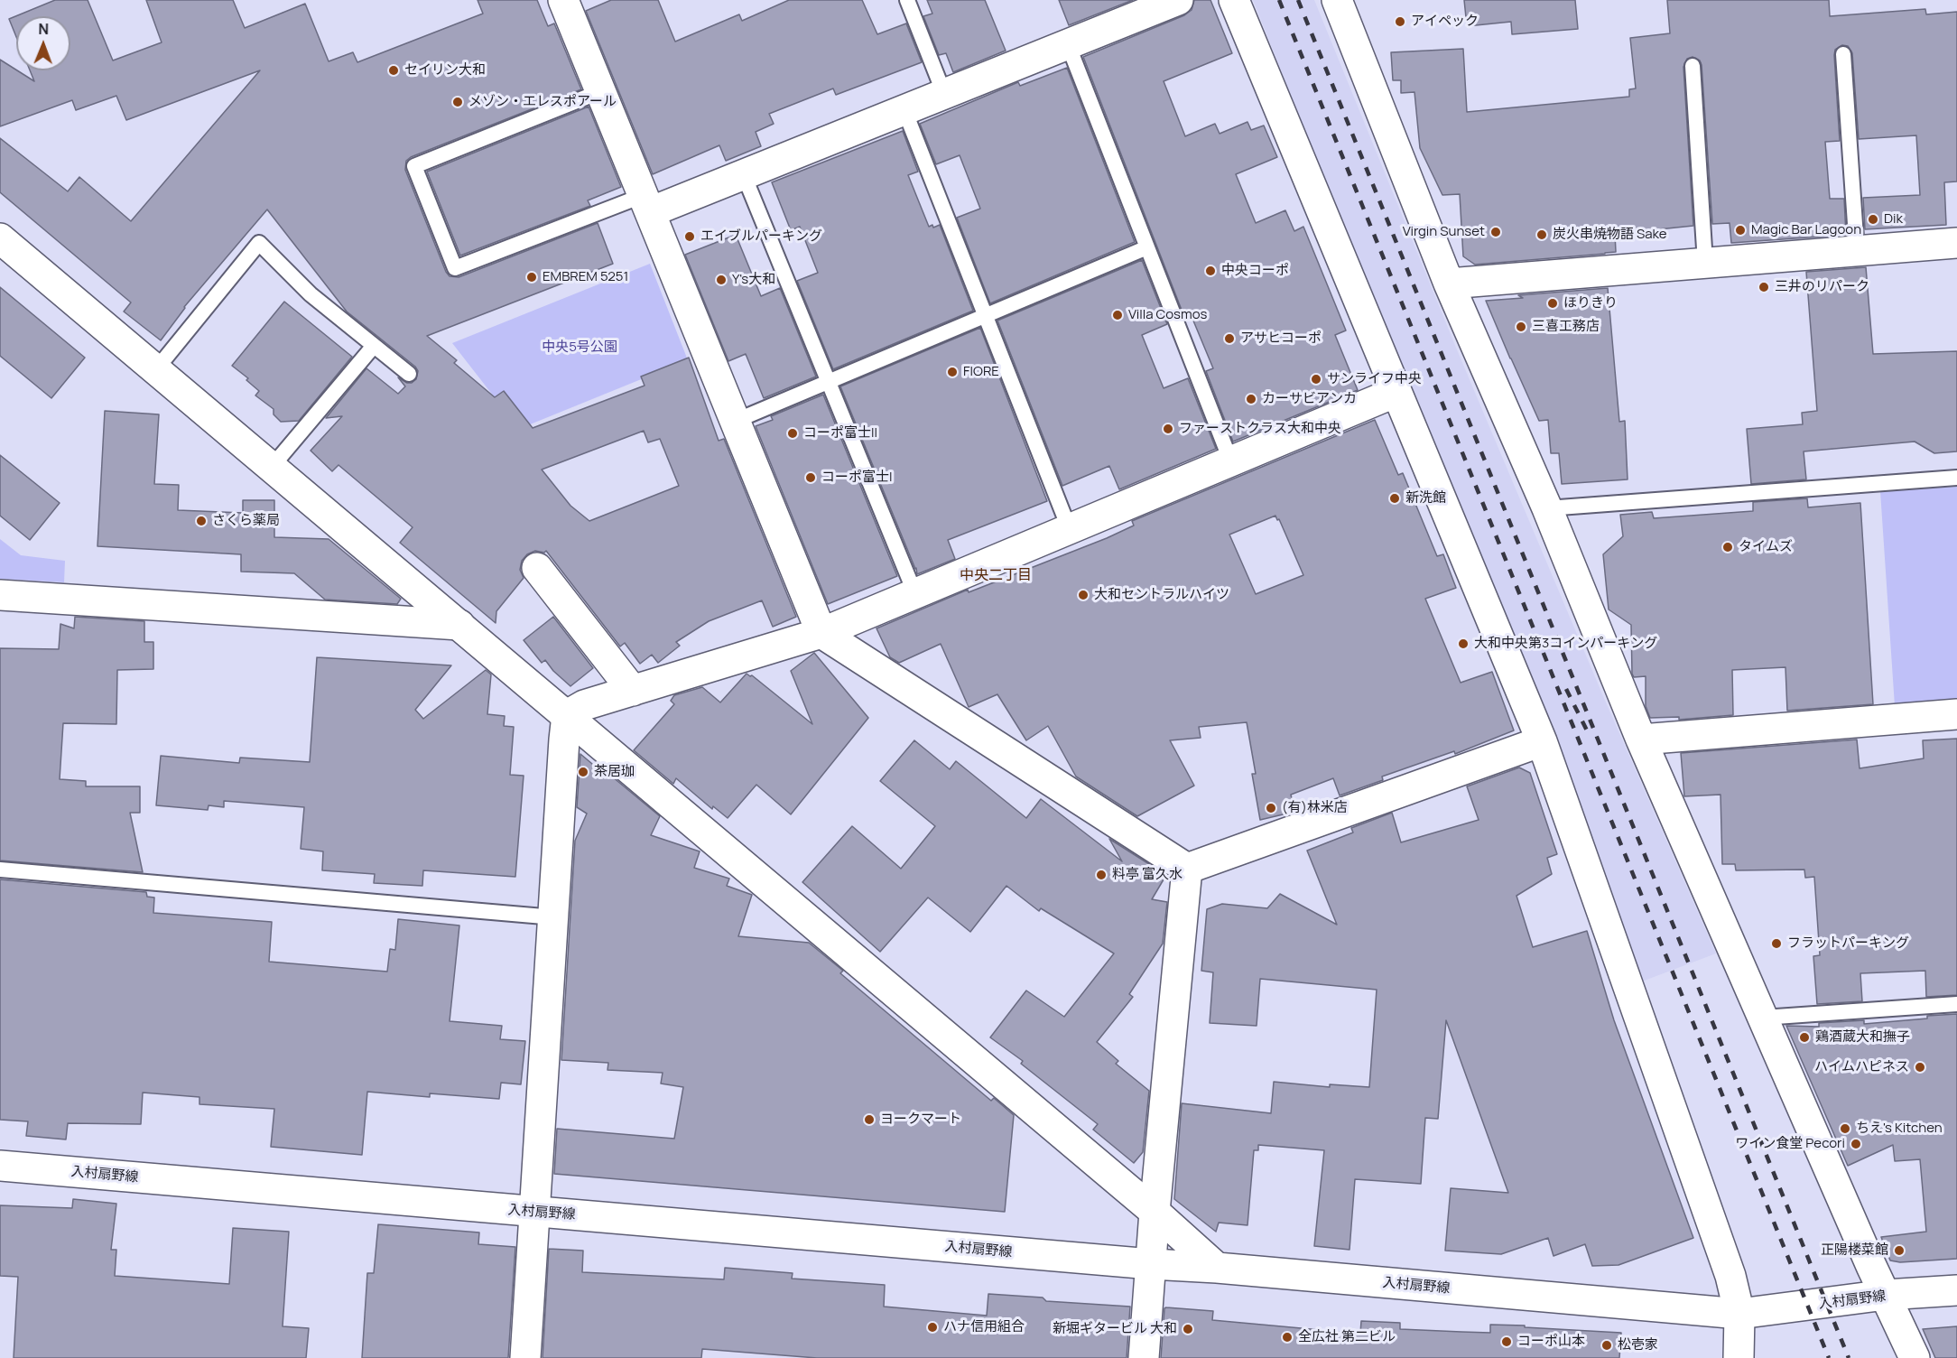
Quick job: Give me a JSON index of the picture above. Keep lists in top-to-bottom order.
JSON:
{
  "streets": {
    "street": ["入村扇野線"]
  },
  "districts": ["中央二丁目"],
  "parks": ["中央5号公園"],
  "places": [
    "アイペック",
    "セイリン大和",
    "メゾン・エレスポアール",
    "Dik",
    "Magic Bar Lagoon",
    "Virgin Sunset",
    "炭火串焼物語 Sake",
    "エイブルパーキング",
    "中央コーポ",
    "EMBREM 5251",
    "Y's大和",
    "三井のリパーク",
    "ほりきり",
    "Villa Cosmos",
    "三喜工務店",
    "アサヒコーポ",
    "FIORE",
    "サンライフ中央",
    "カーサビアンカ",
    "ファーストクラス大和中央",
    "コーポ富士II",
    "コーポ富士I",
    "新洗館",
    "さくら薬局",
    "タイムズ",
    "大和セントラルハイツ",
    "大和中央第3コインパーキング",
    "茶居珈",
    "(有)林米店",
    "料亭 富久水",
    "フラットパーキング",
    "鶏酒蔵大和撫子",
    "ハイムハピネス",
    "ヨークマート",
    "ちえ's Kitchen",
    "ワイン食堂 Pecori",
    "正陽楼菜館",
    "ハナ信用組合",
    "新堀ギタービル 大和",
    "全広社 第二ビル",
    "コーポ山本",
    "松壱家"
  ],
  "north": "top"
}
